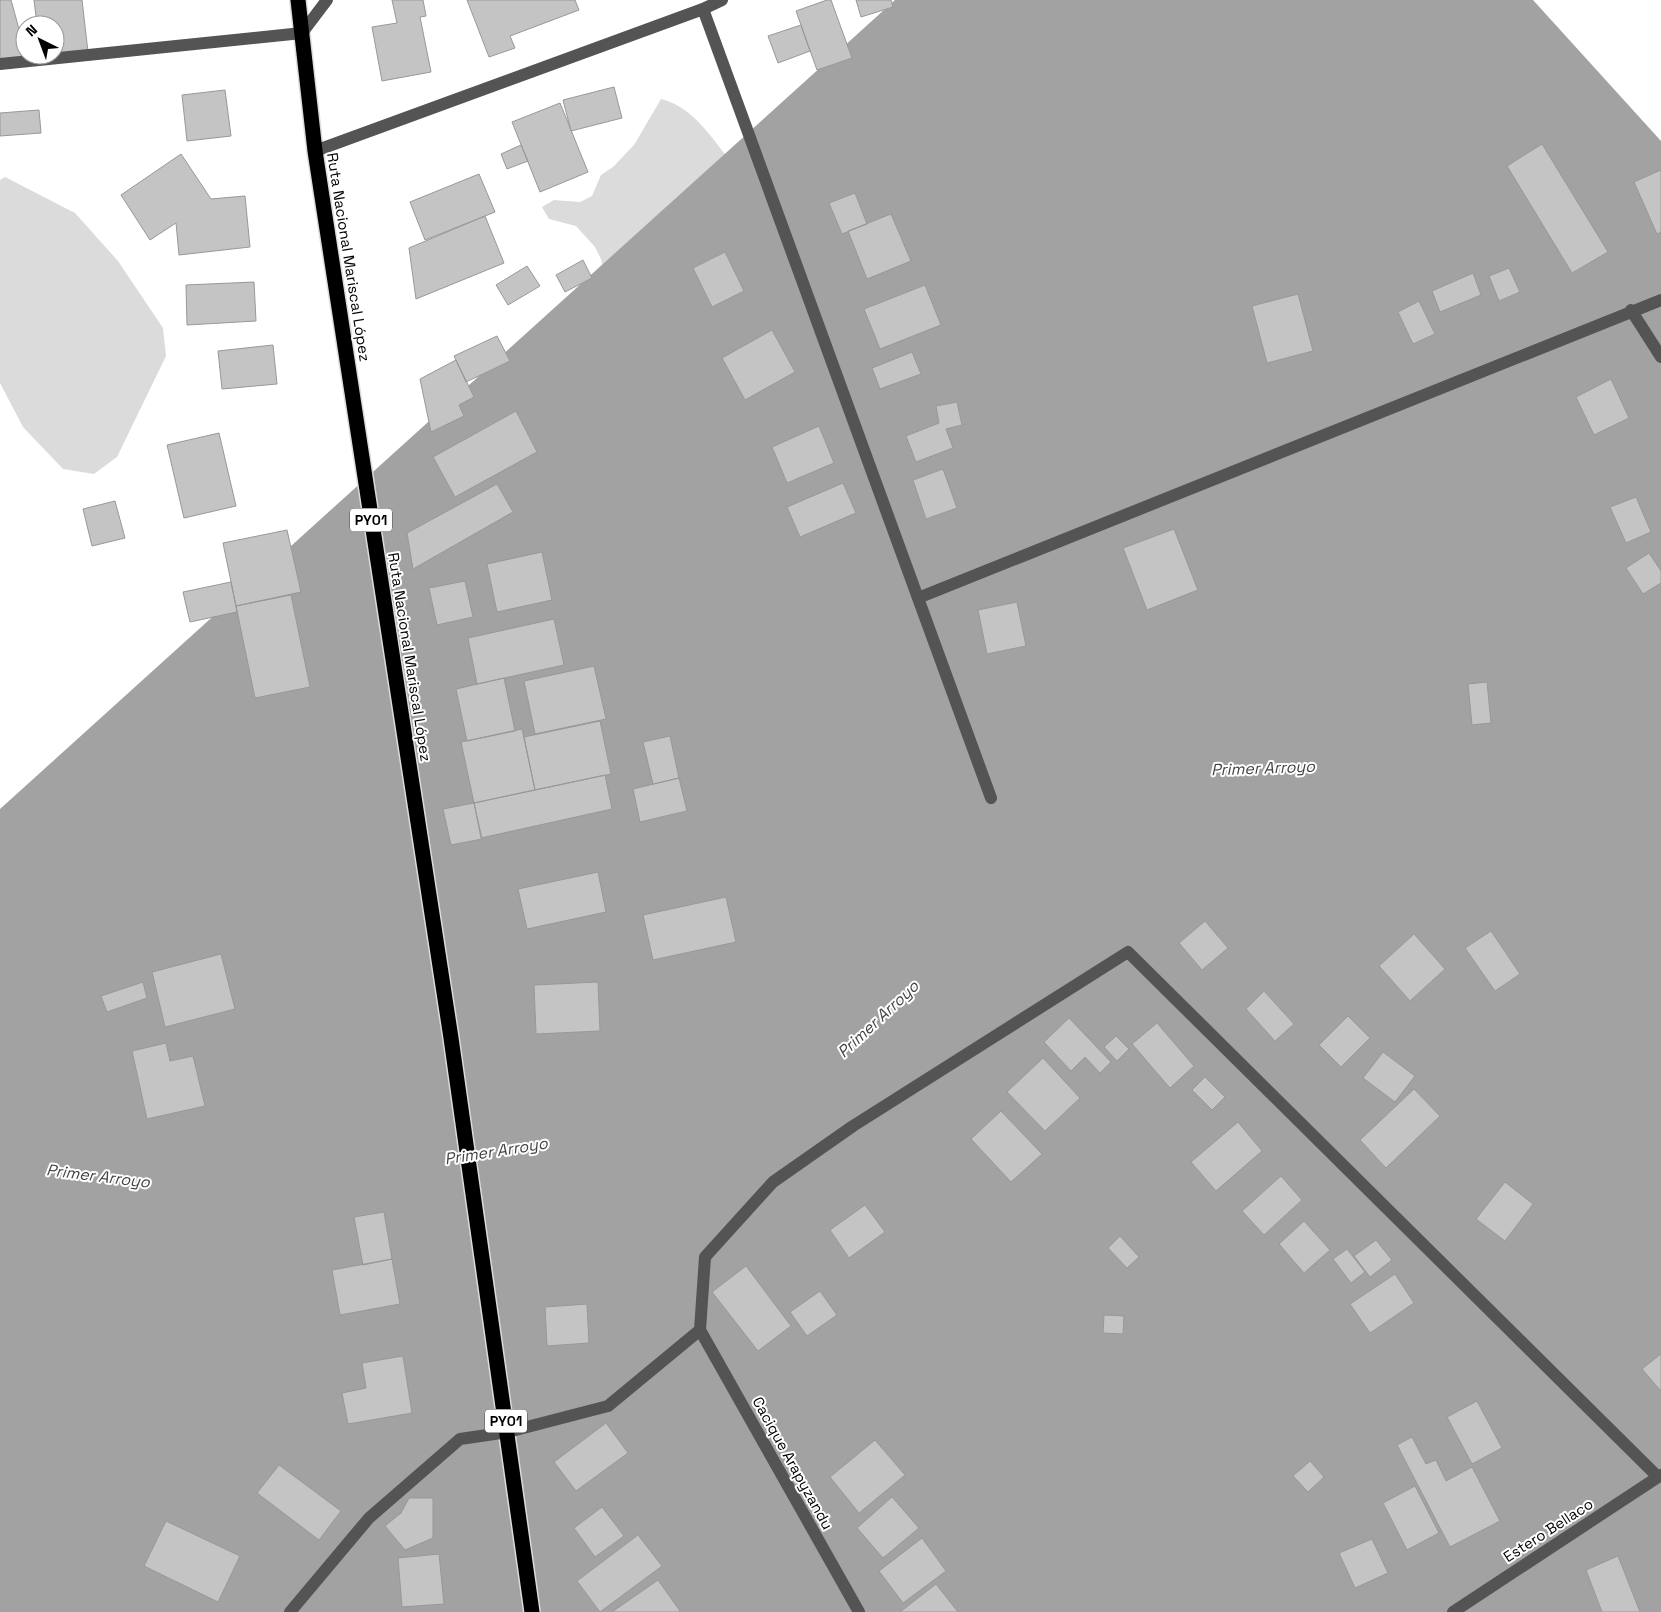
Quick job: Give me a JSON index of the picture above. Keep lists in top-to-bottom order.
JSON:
{
  "streets": {
    "highway": ["Ruta Nacional Mariscal López", "PY01"],
    "street": ["Cacique Arapyzandu", "Estero Bellaco"]
  },
  "crossings": [
    ["Ruta Nacional Mariscal López", "PY01"]
  ],
  "water": ["Primer Arroyo"],
  "north": "top left"
}
